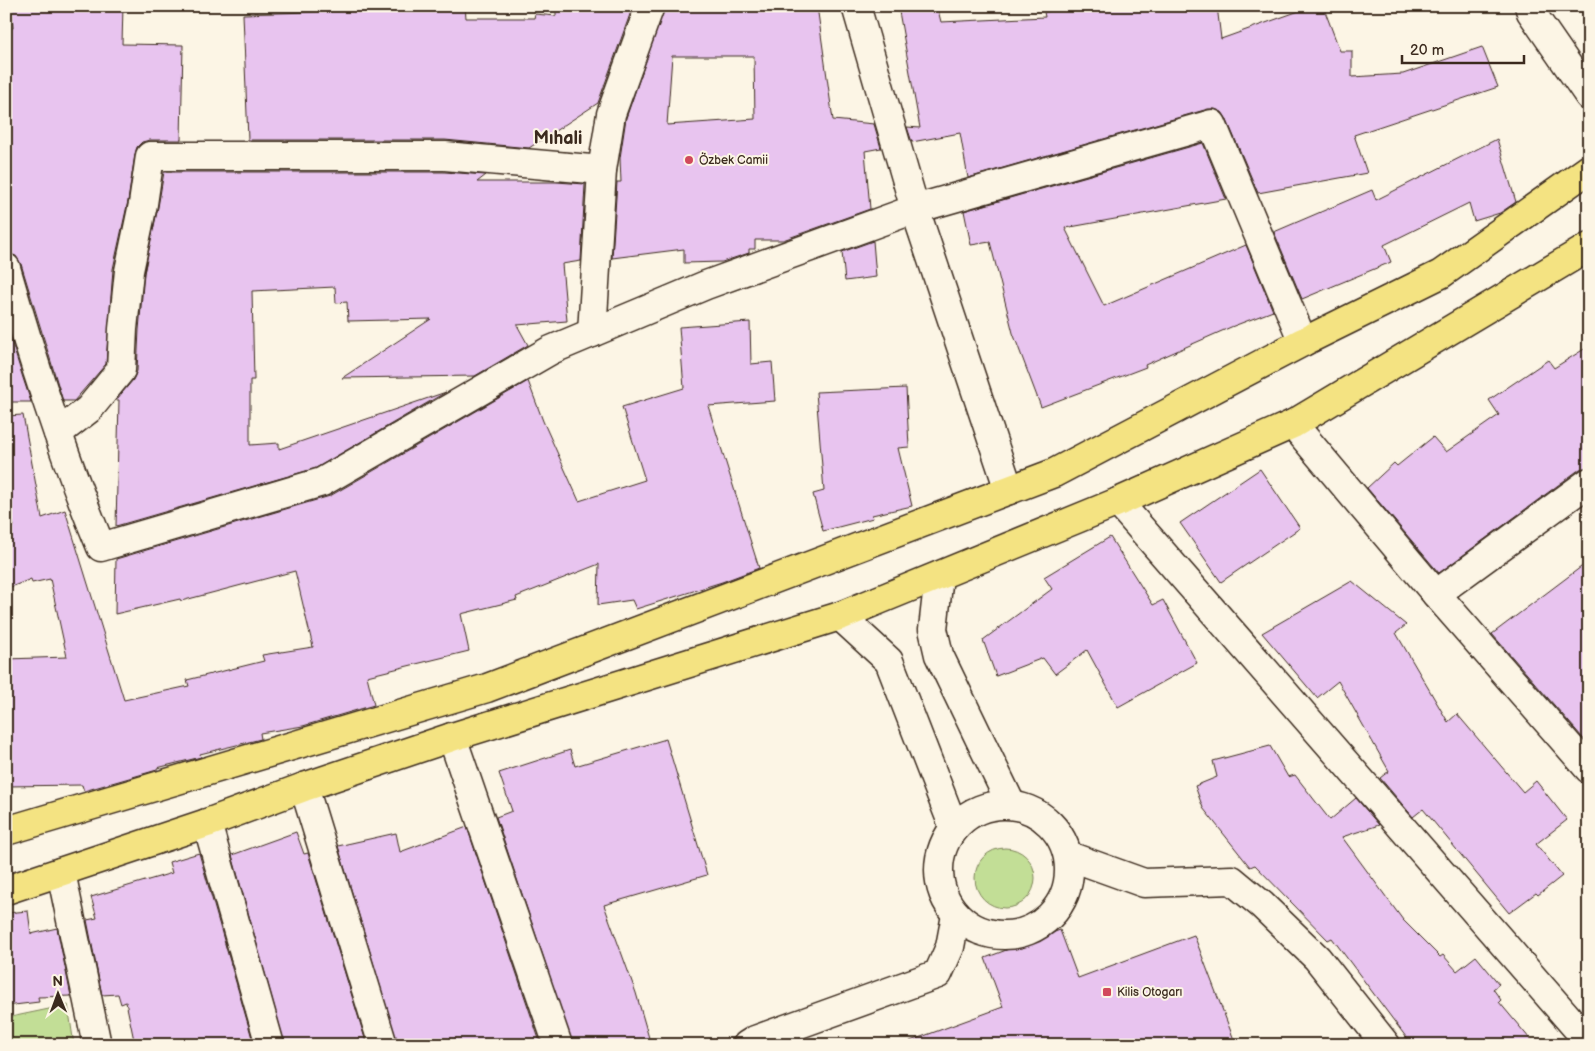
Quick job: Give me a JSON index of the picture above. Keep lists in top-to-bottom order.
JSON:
{
  "districts": ["Mıhali"],
  "places": {
    "other": ["Özbek Camii"],
    "transit": ["Kilis Otogarı"]
  },
  "scale_bar": "20 m",
  "north": "top"
}
